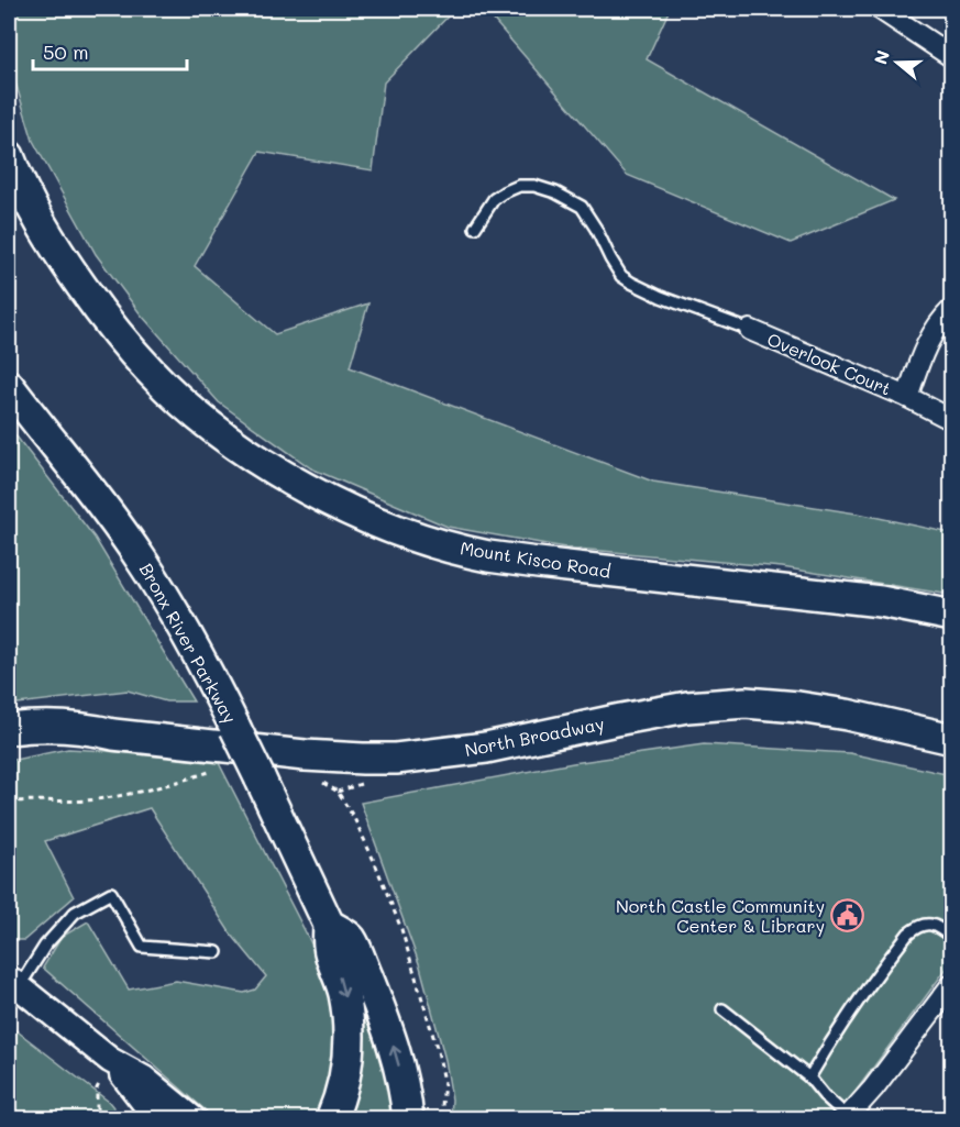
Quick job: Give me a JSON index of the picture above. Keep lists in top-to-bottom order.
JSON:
{
  "streets": {
    "main road": ["Mount Kisco Road", "Bronx River Parkway", "North Broadway"],
    "street": ["Overlook Court"]
  },
  "places": {
    "public building": ["North Castle Community Center & Library"]
  },
  "scale_bar": "50 m",
  "north": "left"
}
